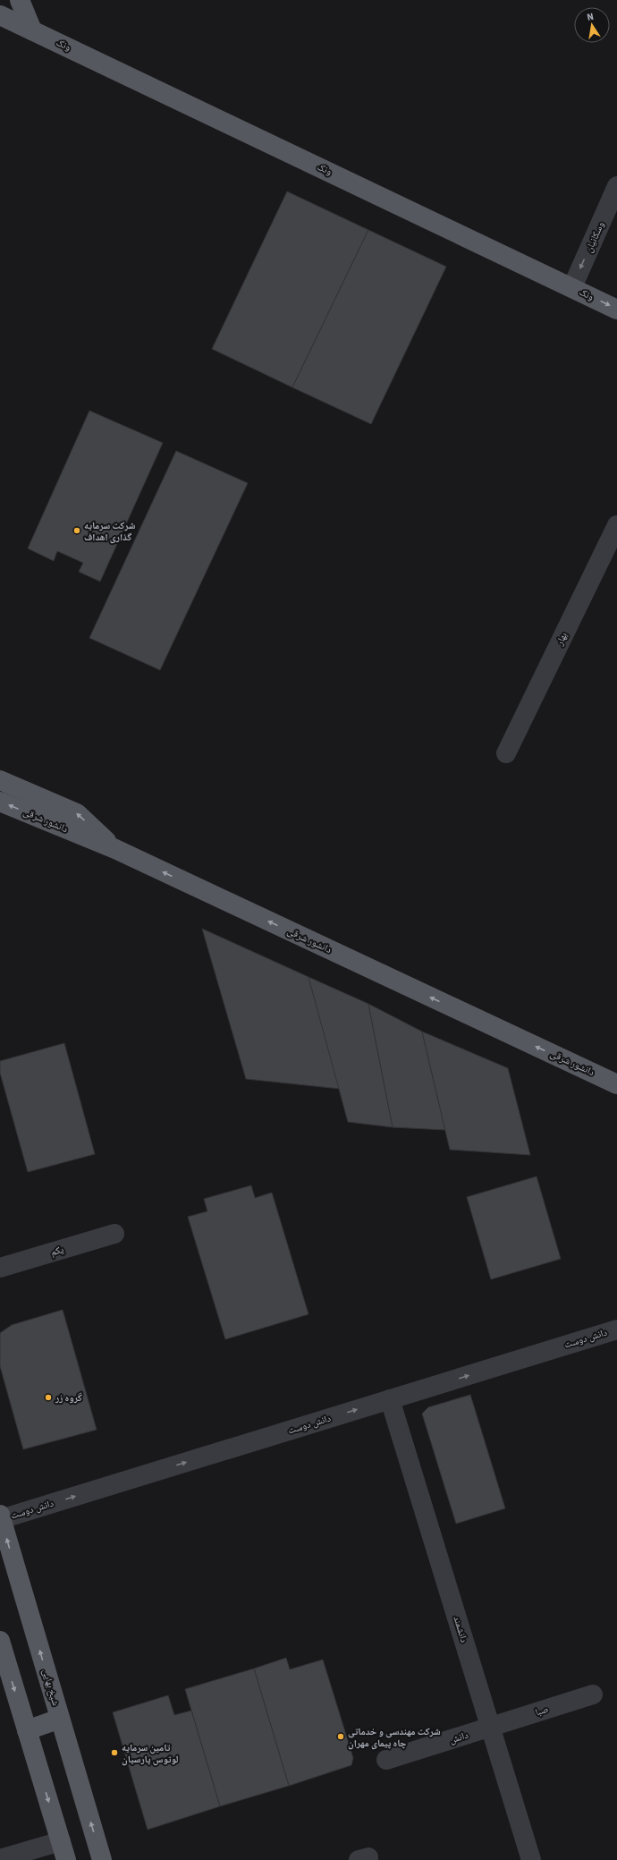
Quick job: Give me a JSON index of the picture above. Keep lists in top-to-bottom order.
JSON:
{
  "streets": {
    "main road": ["ونک", "دانشور شرقی", "شیخ بهایی"],
    "street": [
      "وسکانیان",
      "بهار",
      "یکم",
      "دانش دوست",
      "دانشمند",
      "صبا",
      "دانش"
    ]
  },
  "crossings": [
    ["ونک", "وسکانیان"],
    ["دانش دوست", "دانشمند"],
    ["دانش دوست", "شیخ بهایی"],
    ["دانشمند", "صبا"],
    ["دانشمند", "دانش"],
    ["صبا", "دانش"]
  ],
  "one_way": ["وسکانیان", "دانشور شرقی", "دانش دوست"],
  "places": [
    "شرکت سرمایه گذاری اهداف",
    "گروه زر",
    "شرکت مهندسی و خدماتی چاه پیمای مهران",
    "تامین سرمایه لوتوس پارسیان"
  ],
  "north": "top"
}
